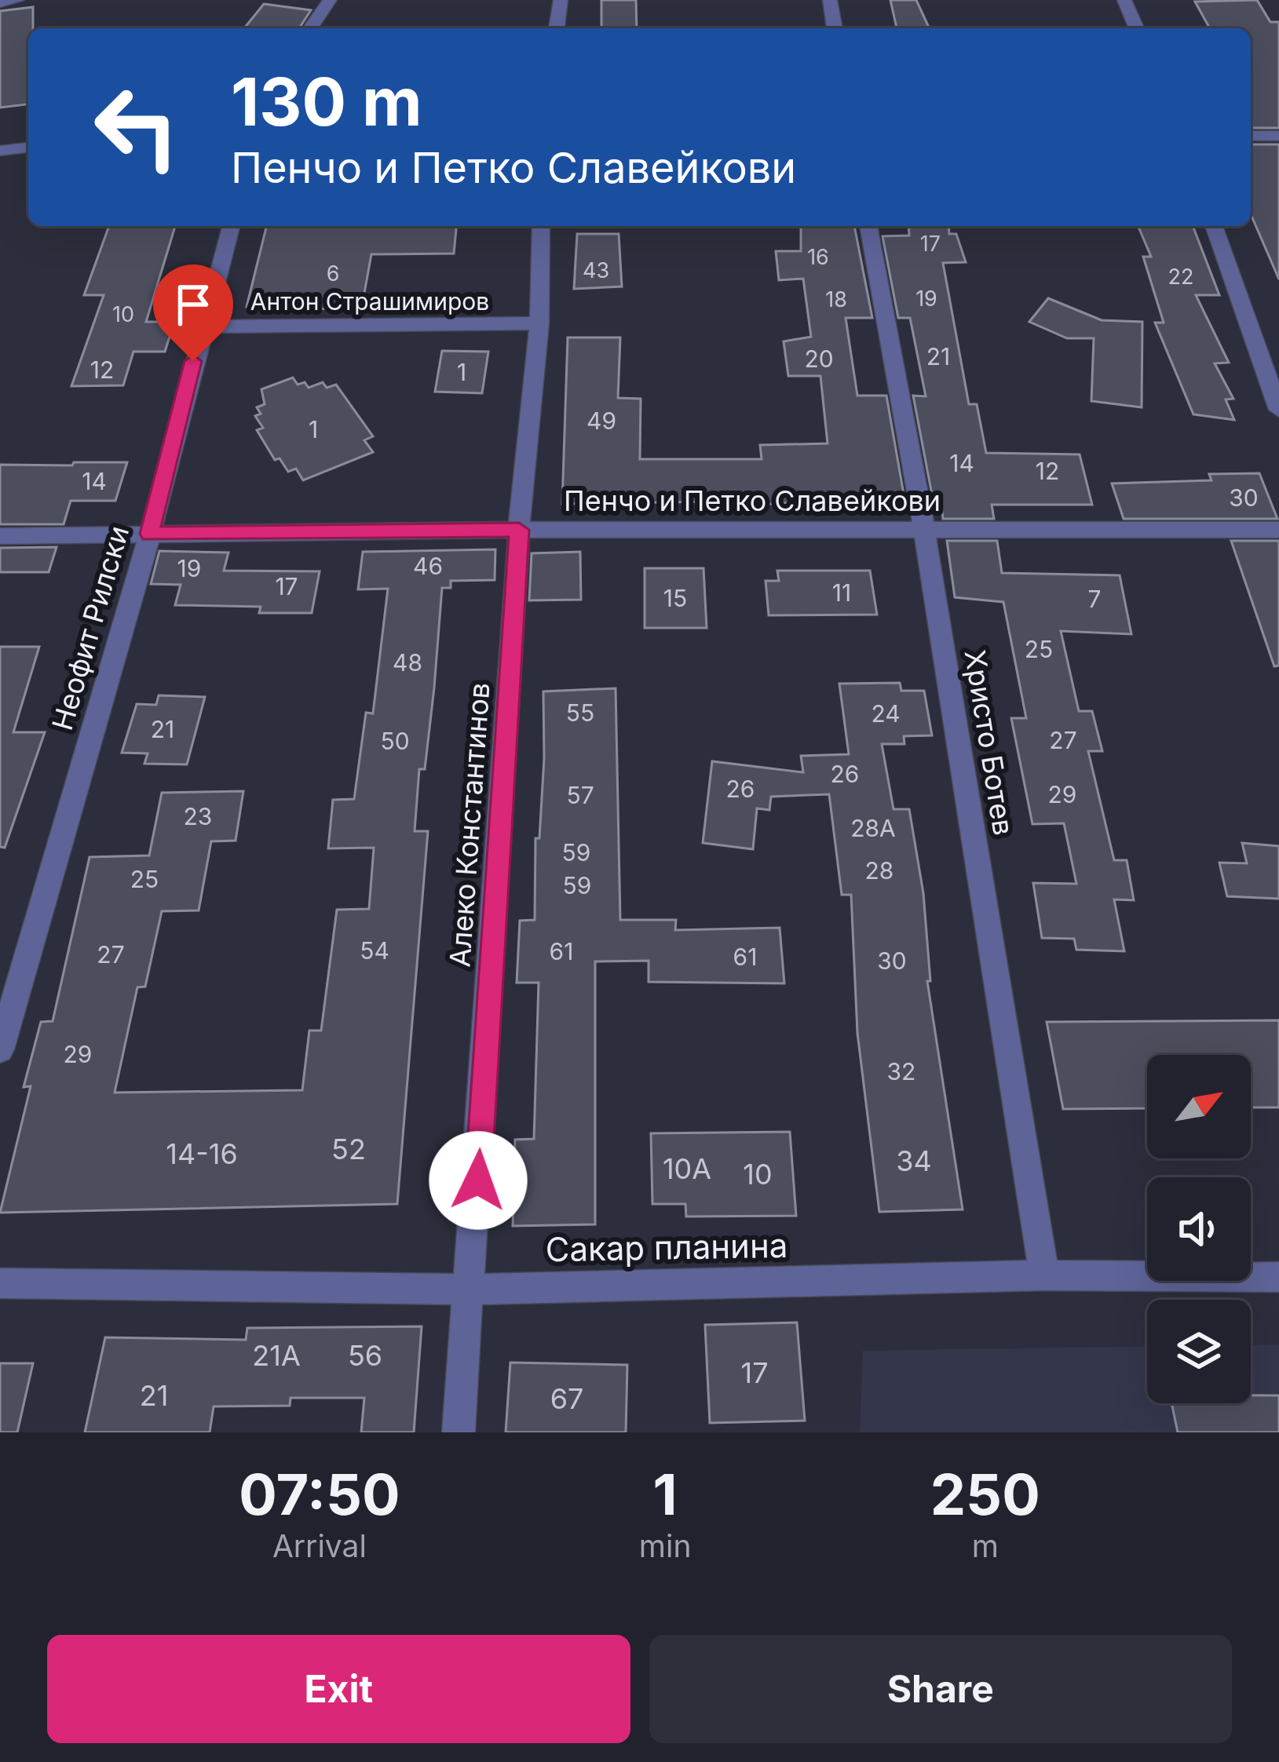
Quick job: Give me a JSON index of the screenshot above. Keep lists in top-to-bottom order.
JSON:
{
  "streets": {
    "street": [
      "Антон Страшимиров",
      "Пенчо и Петко Славейкови",
      "Неофит Рилски",
      "Христо Ботев",
      "Алеко Константинов",
      "Сакар планина"
    ]
  },
  "crossings": [
    ["Антон Страшимиров", "Неофит Рилски"],
    ["Антон Страшимиров", "Алеко Константинов"],
    ["Пенчо и Петко Славейкови", "Неофит Рилски"],
    ["Пенчо и Петко Славейкови", "Христо Ботев"],
    ["Пенчо и Петко Славейкови", "Алеко Константинов"],
    ["Христо Ботев", "Сакар планина"],
    ["Алеко Константинов", "Сакар планина"]
  ],
  "house_numbers": [
    "17",
    "16",
    "43",
    "6",
    "22",
    "19",
    "18",
    "10",
    "21",
    "20",
    "12",
    "1",
    "49",
    "1",
    "14",
    "12",
    "14",
    "30",
    "46",
    "19",
    "17",
    "11",
    "15",
    "7",
    "25",
    "48",
    "55",
    "24",
    "21",
    "27",
    "50",
    "26",
    "26",
    "29",
    "57",
    "23",
    "28А",
    "59",
    "28",
    "25",
    "59",
    "54",
    "61",
    "27",
    "61",
    "30",
    "29",
    "32",
    "52",
    "14-16",
    "34",
    "10А",
    "10",
    "21А",
    "56",
    "17",
    "21",
    "67"
  ],
  "north": "top right",
  "page": {
    "turn": ["130 m", "Пенчо и Петко Славейкови"],
    "eta": [
      "07:50",
      "Arrival",
      "1",
      "min",
      "250",
      "m"
    ],
    "buttons": ["Exit", "Share"]
  }
}
